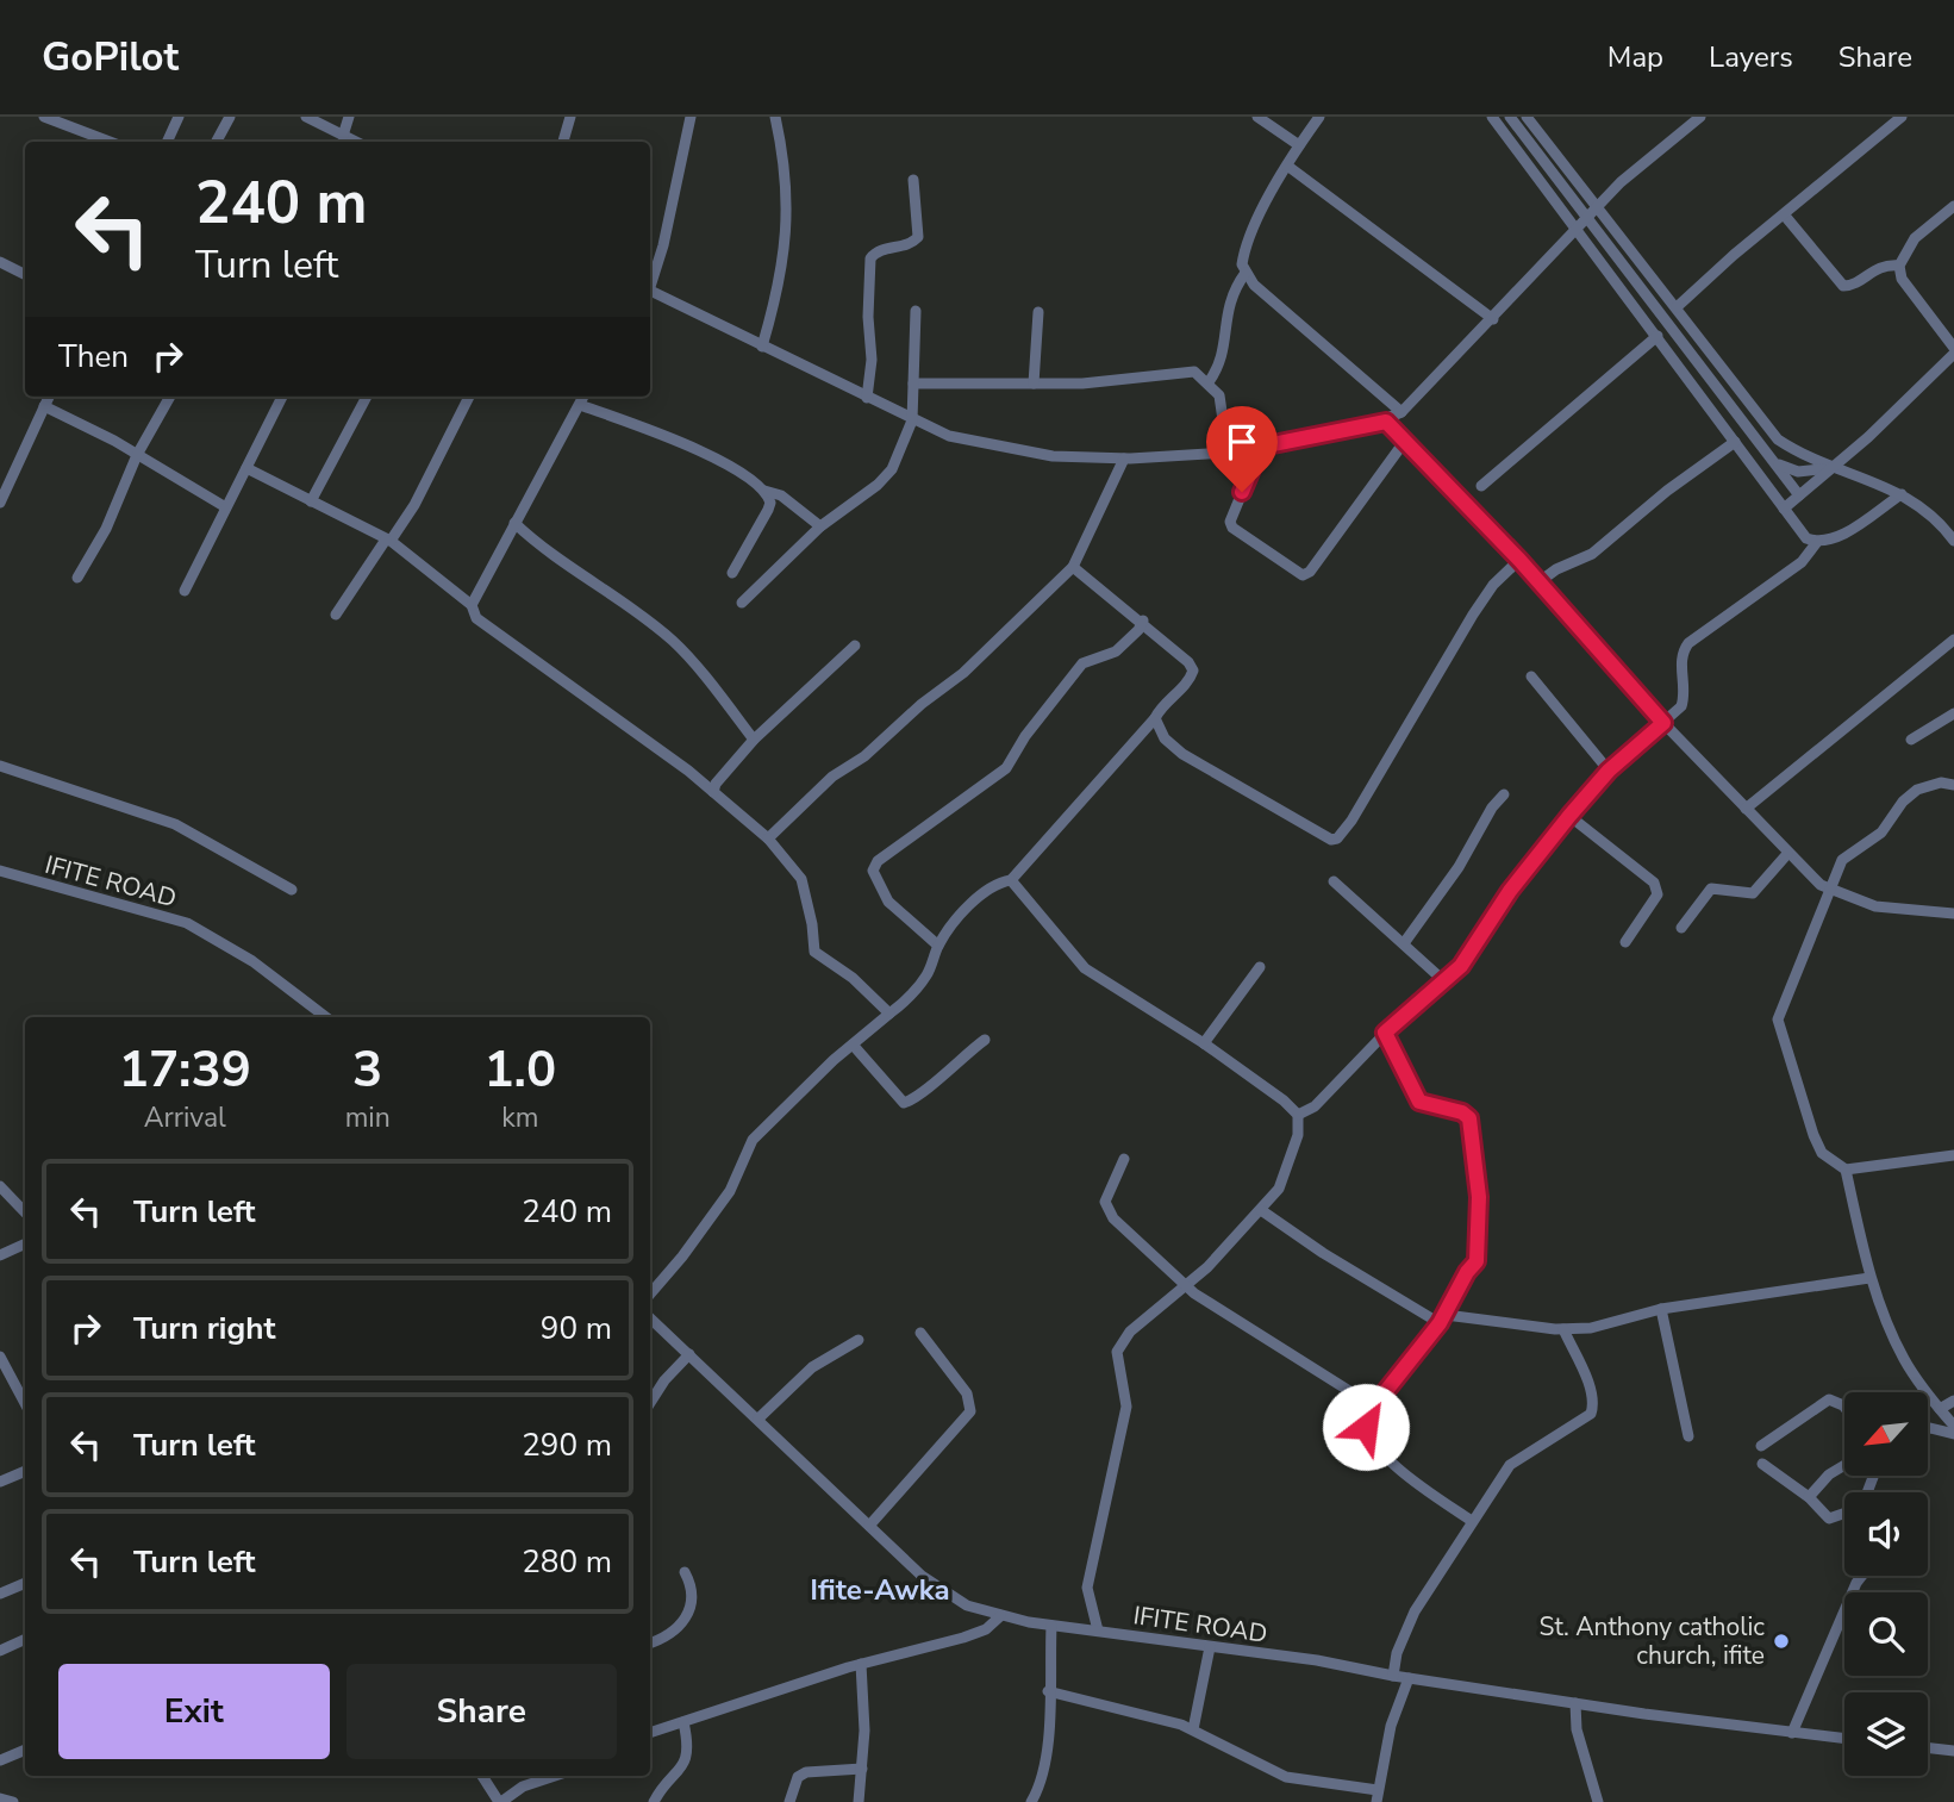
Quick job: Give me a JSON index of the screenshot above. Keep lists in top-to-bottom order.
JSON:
{
  "streets": {
    "street": ["IFITE ROAD"]
  },
  "districts": ["Ifite-Awka"],
  "places": ["St. Anthony catholic church, ifite"],
  "north": "bottom left",
  "page": {
    "header": "GoPilot",
    "nav": ["Map", "Layers", "Share"],
    "turn": ["240 m", "Turn left"],
    "then": "Then",
    "eta": [
      "17:39",
      "Arrival",
      "3",
      "min",
      "1.0",
      "km"
    ],
    "list": [
      {
        "name": "Turn left",
        "value": "240 m"
      },
      {
        "name": "Turn right",
        "value": "90 m"
      },
      {
        "name": "Turn left",
        "value": "290 m"
      },
      {
        "name": "Turn left",
        "value": "280 m"
      }
    ],
    "buttons": ["Exit", "Share"]
  }
}
